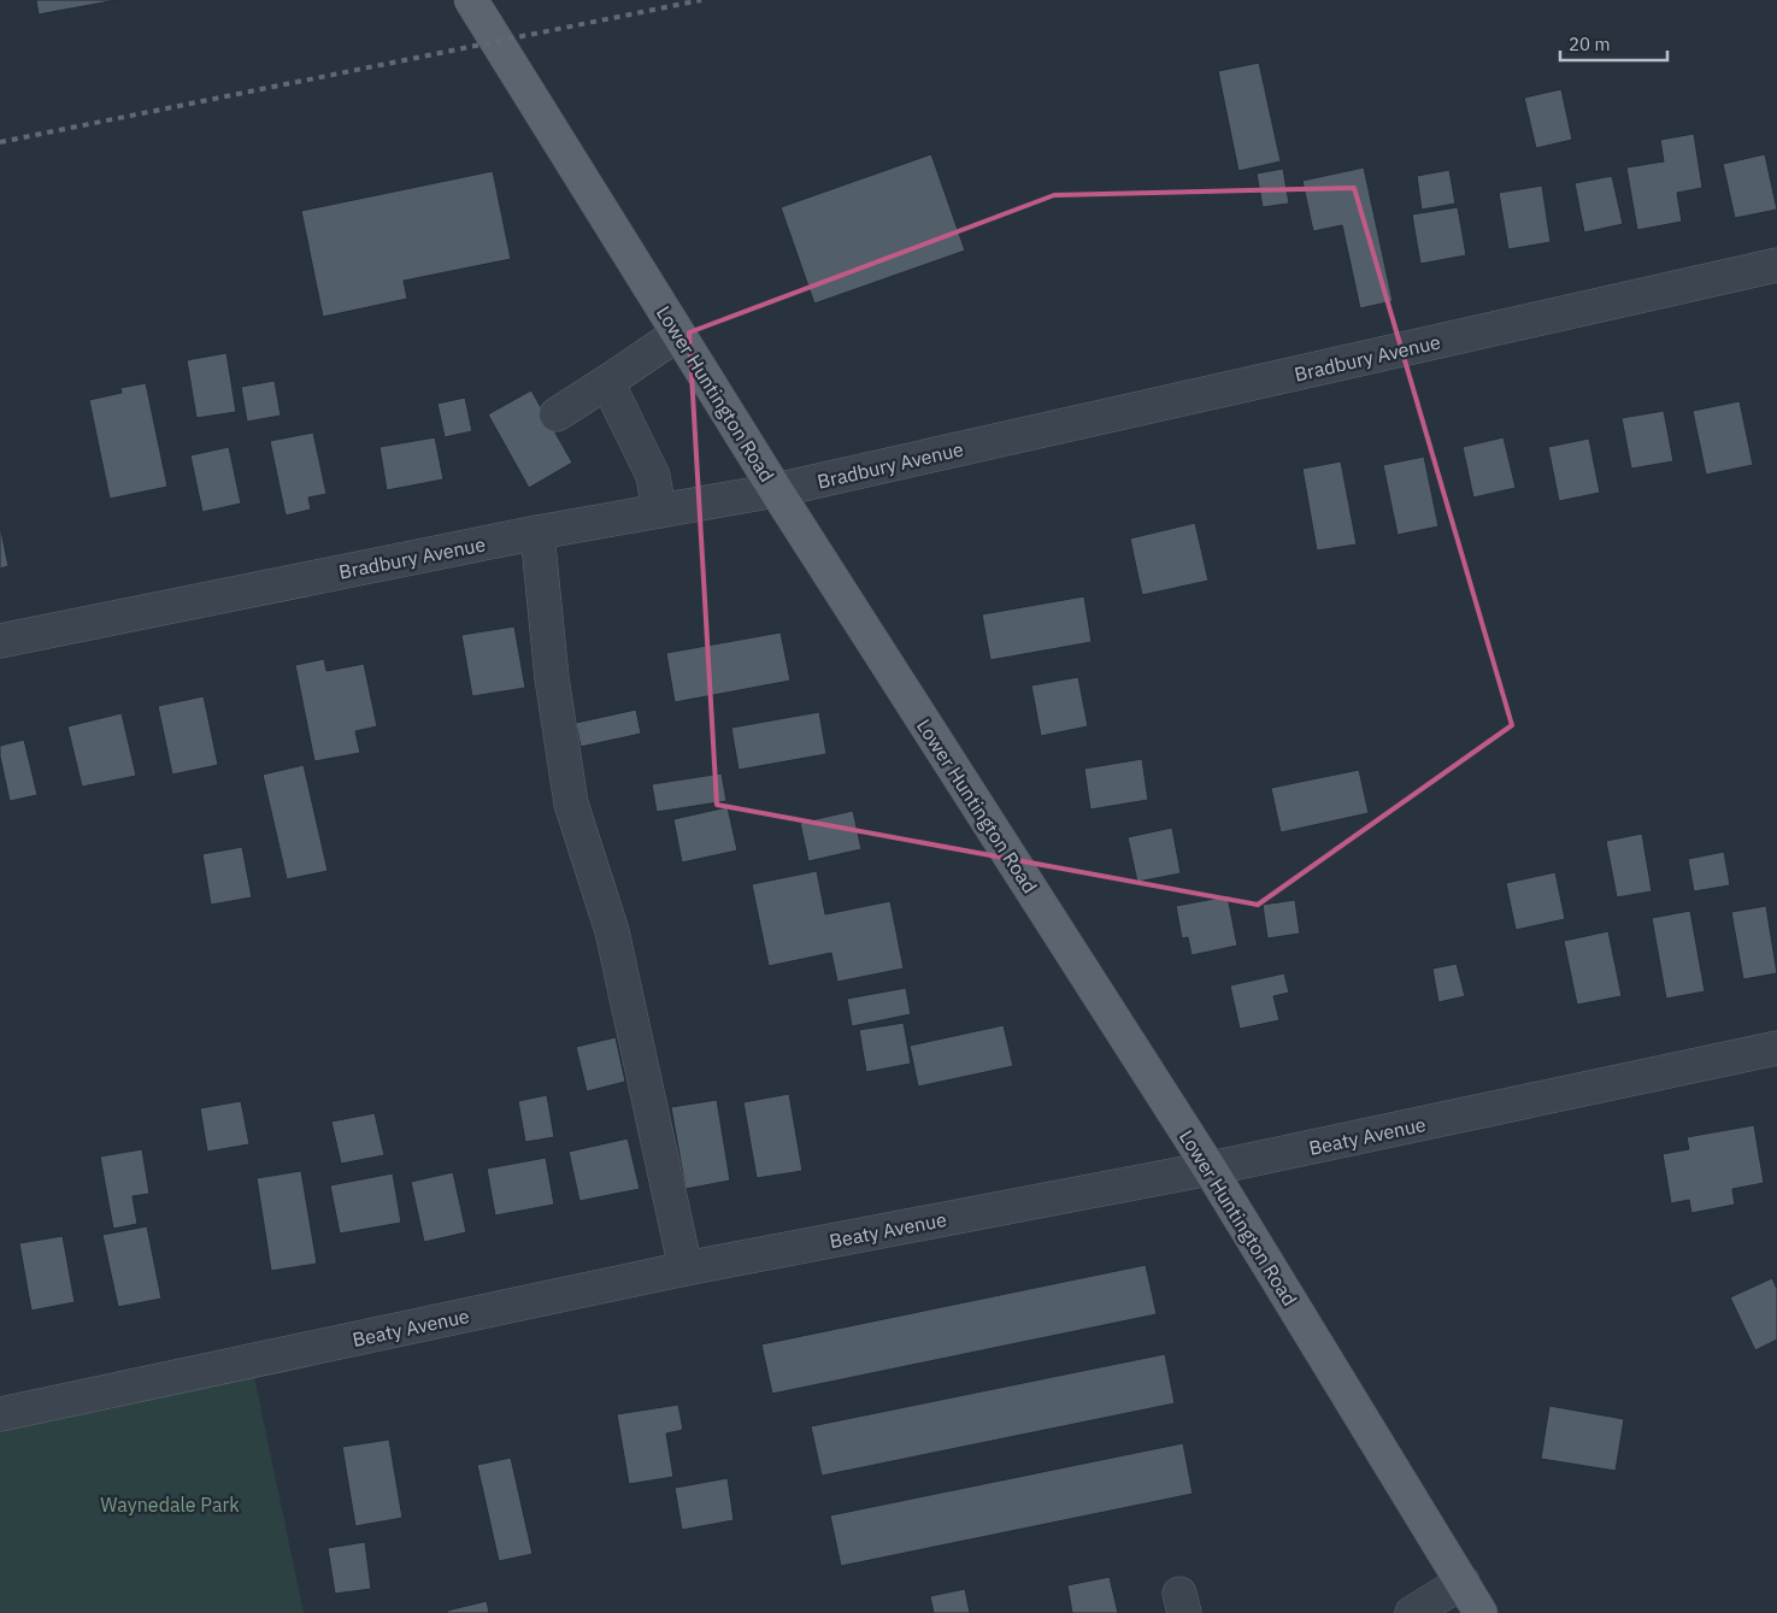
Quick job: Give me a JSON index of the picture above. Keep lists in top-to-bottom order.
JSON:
{
  "streets": {
    "main road": ["Lower Huntington Road"],
    "street": ["Bradbury Avenue", "Beaty Avenue"]
  },
  "crossings": [
    ["Bradbury Avenue", "Lower Huntington Road"],
    ["Lower Huntington Road", "Beaty Avenue"]
  ],
  "parks": ["Waynedale Park"],
  "scale_bar": "20 m"
}
